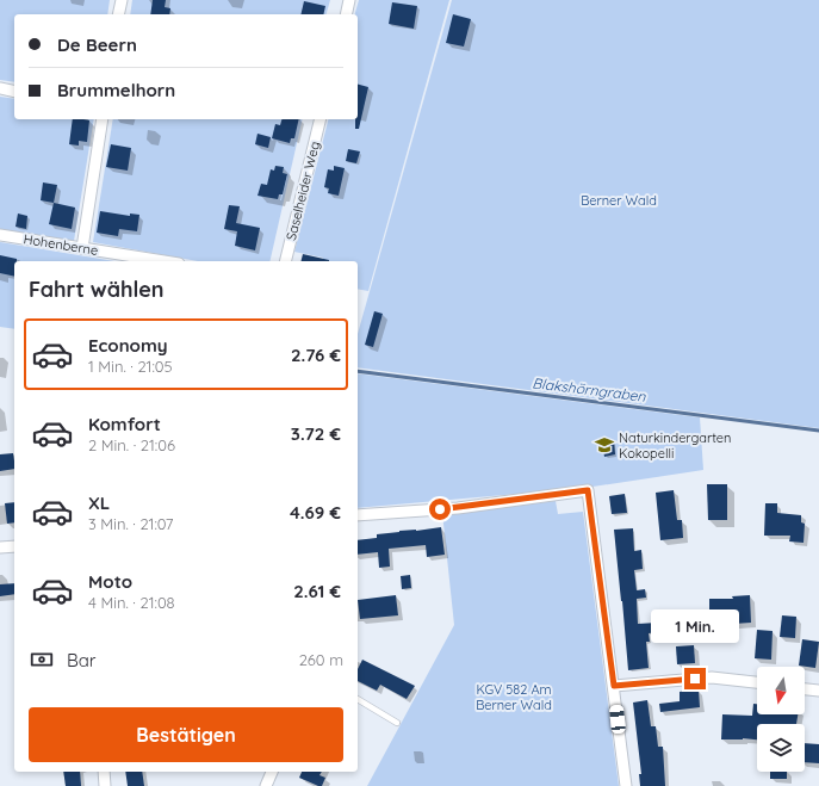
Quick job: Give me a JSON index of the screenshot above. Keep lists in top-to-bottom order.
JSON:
{
  "streets": {
    "street": ["Saselheider Weg", "Hohenberne"]
  },
  "water": ["Blakshörngraben"],
  "parks": ["Berner Wald", "KGV 582 Am Berner Wald"],
  "places": {
    "school or university": ["Naturkindergarten Kokopelli"]
  },
  "north": "bottom",
  "page": {
    "banner": ["De Beern", "Brummelhorn"],
    "heading": "Fahrt wählen",
    "list": [
      {
        "name": "Economy",
        "note": "1 Min. · 21:05",
        "value": "2.76 €"
      },
      {
        "name": "Komfort",
        "note": "2 Min. · 21:06",
        "value": "3.72 €"
      },
      {
        "name": "XL",
        "note": "3 Min. · 21:07",
        "value": "4.69 €"
      },
      {
        "name": "Moto",
        "note": "4 Min. · 21:08",
        "value": "2.61 €"
      }
    ],
    "bubble": "1 Min.",
    "pay": ["Bar", "260 m"],
    "buttons": "Bestätigen"
  }
}
